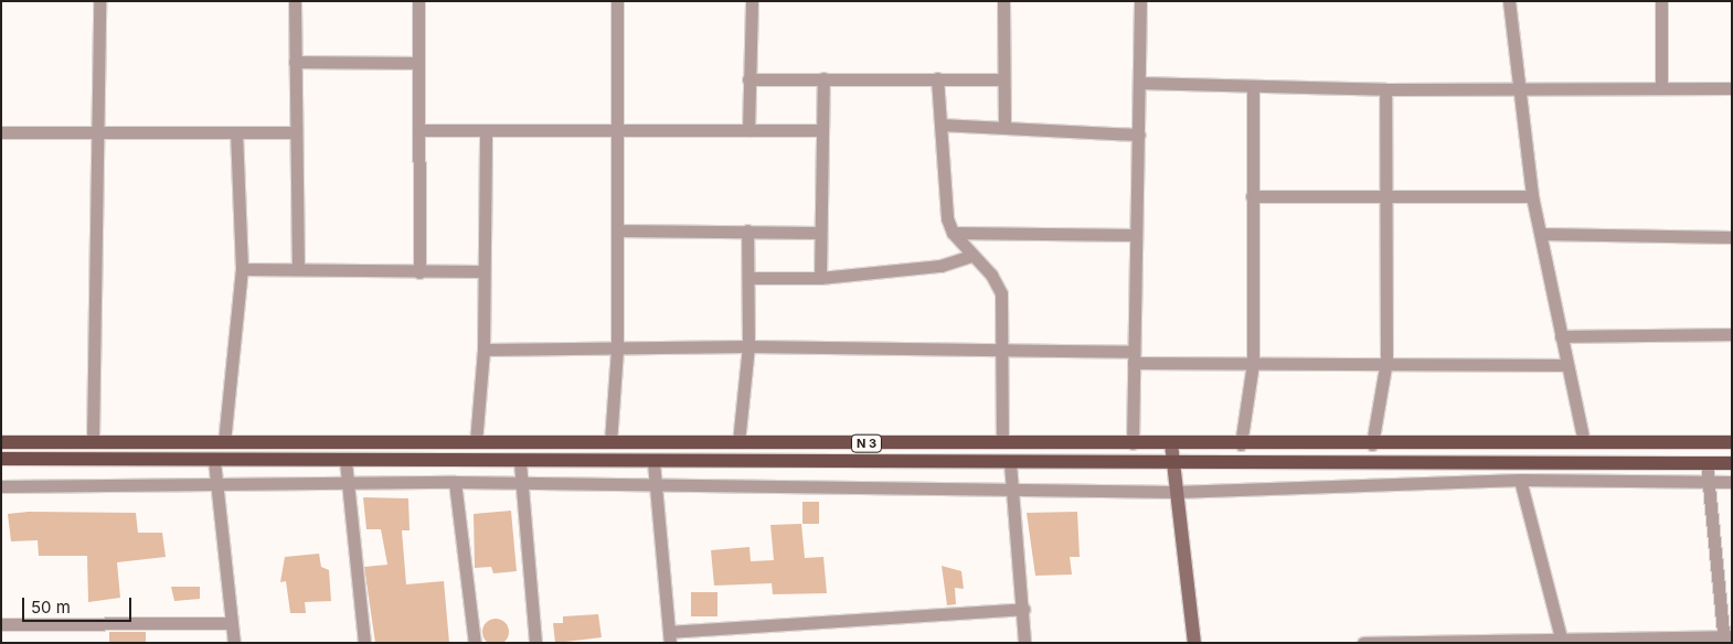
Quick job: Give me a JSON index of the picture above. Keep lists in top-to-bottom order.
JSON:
{
  "streets": {
    "main road": ["N 3"]
  },
  "scale_bar": "50 m"
}
